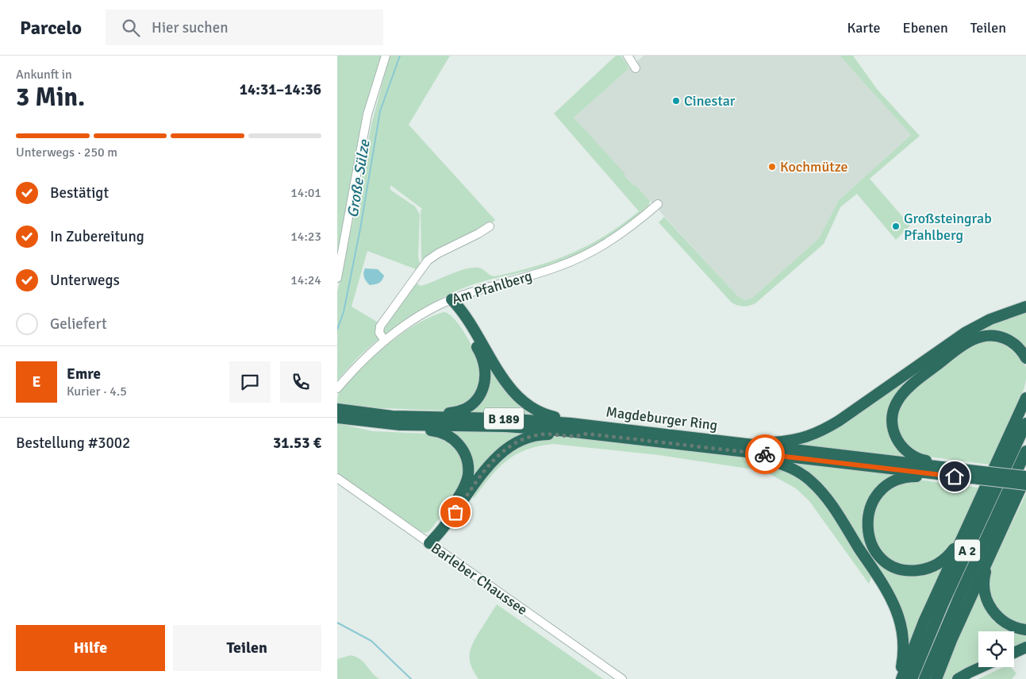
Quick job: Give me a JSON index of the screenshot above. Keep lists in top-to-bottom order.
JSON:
{
  "streets": {
    "highway": ["B 189", "Magdeburger Ring", "A 2"],
    "street": ["Am Pfahlberg", "Barleber Chaussee"]
  },
  "crossings": [
    ["B 189", "Magdeburger Ring"]
  ],
  "water": ["Große Sülze"],
  "places": ["Cinestar", "Kochmütze", "Großsteingrab Pfahlberg"],
  "page": {
    "header": "Parcelo",
    "search": "Hier suchen",
    "nav": ["Karte", "Ebenen", "Teilen"],
    "heading": ["3 Min.", "Ankunft in", "14:31–14:36"],
    "panel": [
      "Emre",
      "Kurier · 4.5",
      "Bestellung #3002",
      "31.53 €"
    ],
    "bar": "Unterwegs · 250 m",
    "list": [
      ["Bestätigt", "14:01"],
      ["In Zubereitung", "14:23"],
      ["Unterwegs", "14:24"],
      "Geliefert"
    ],
    "round": "E",
    "buttons": ["Hilfe", "Teilen"]
  }
}
